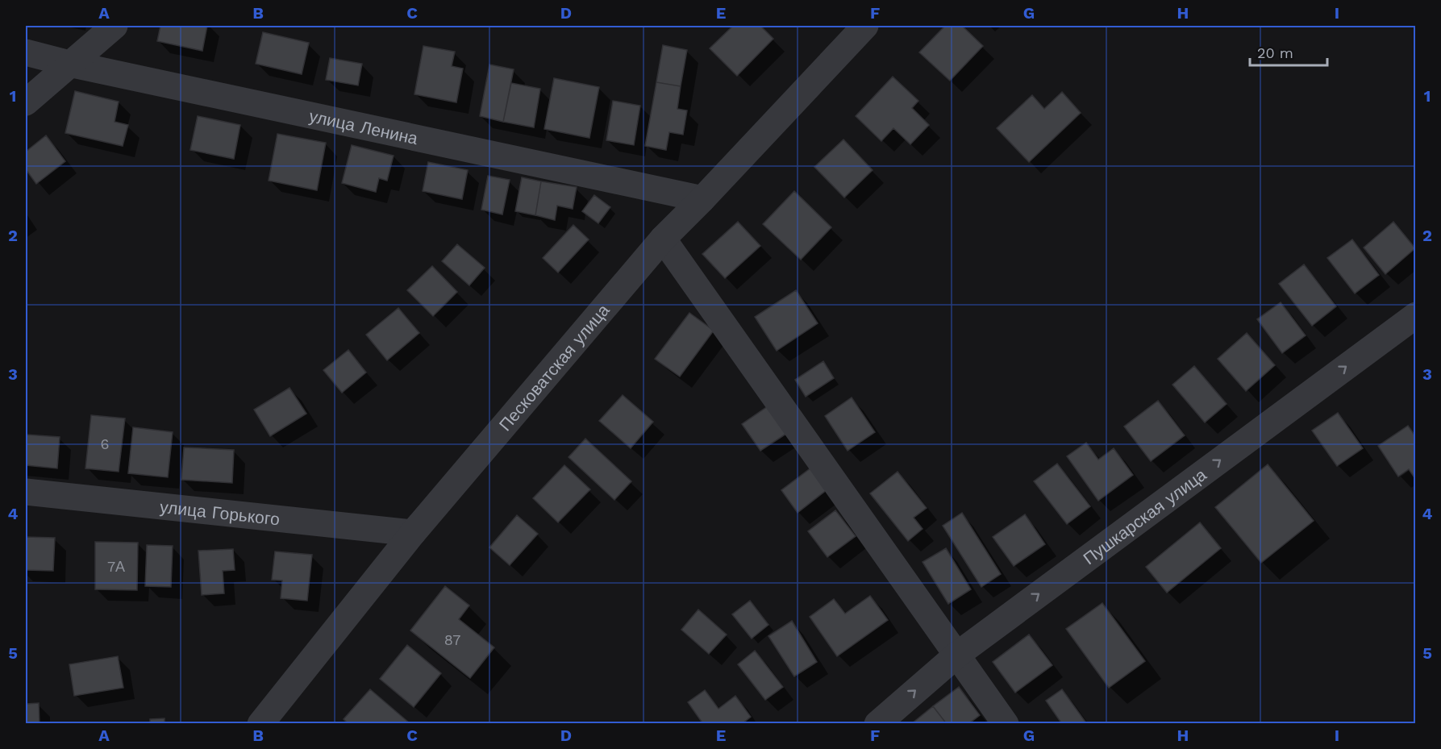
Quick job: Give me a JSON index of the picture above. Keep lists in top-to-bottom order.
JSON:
{
  "streets": {
    "street": [
      "улица Ленина",
      "Песковатская улица",
      "улица Горького",
      "Пушкарская улица"
    ]
  },
  "crossings": [
    ["улица Ленина", "Песковатская улица"],
    ["Песковатская улица", "улица Горького"]
  ],
  "one_way": ["Пушкарская улица"],
  "house_numbers": ["6", "7А", "87"],
  "scale_bar": "20 m",
  "grid": {
    "columns": [
      "A",
      "B",
      "C",
      "D",
      "E",
      "F",
      "G",
      "H",
      "I"
    ],
    "rows": [
      "1",
      "2",
      "3",
      "4",
      "5"
    ]
  }
}
